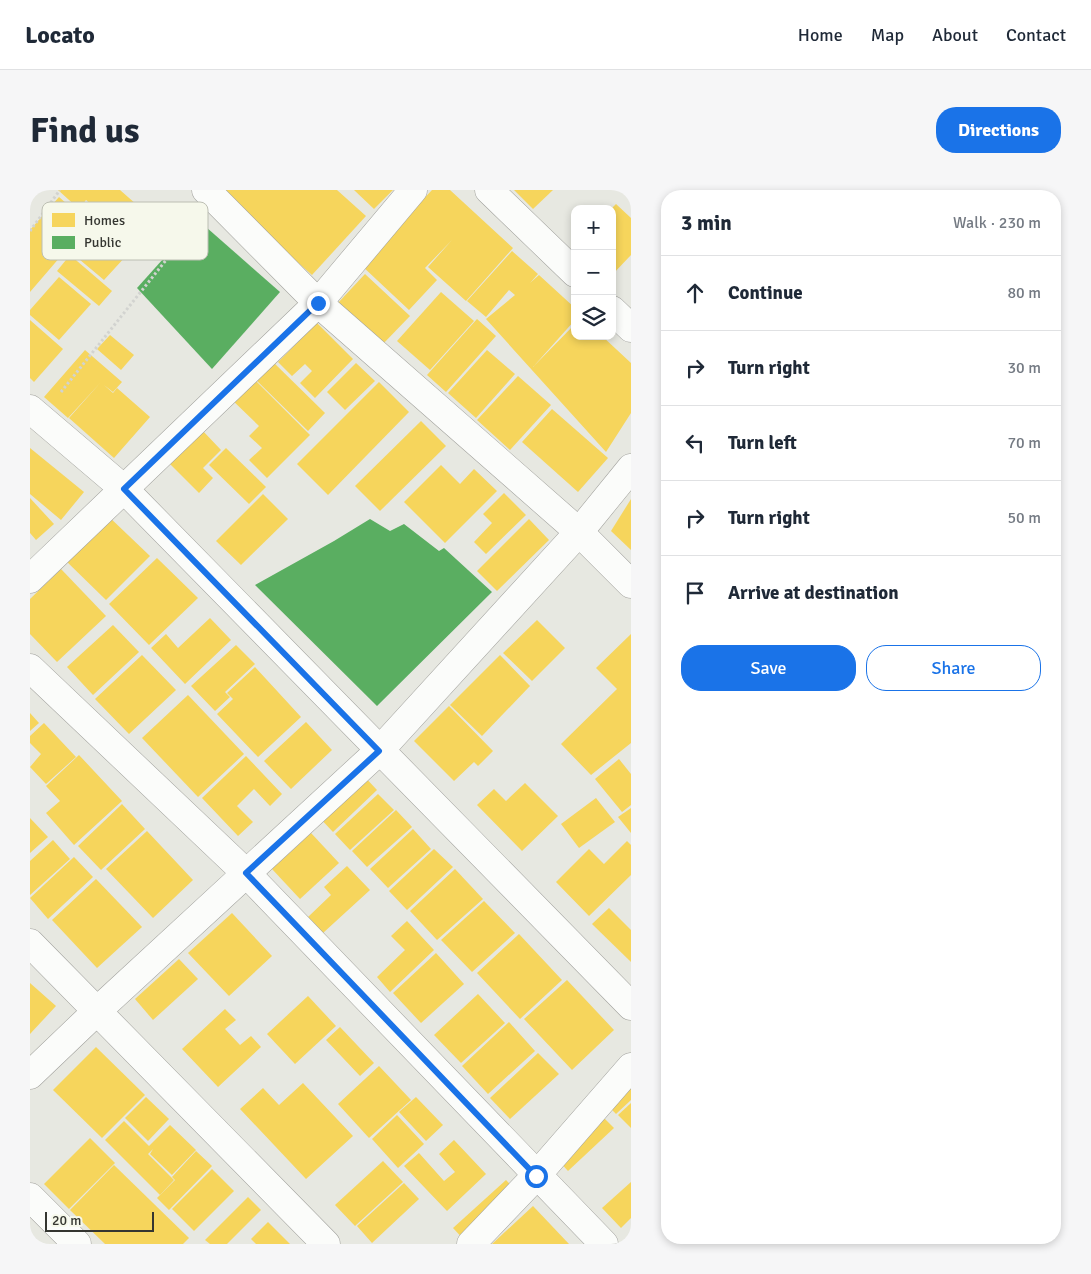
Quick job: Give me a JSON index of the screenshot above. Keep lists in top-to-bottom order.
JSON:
{
  "legend": ["Homes", "Public"],
  "scale_bar": "20 m",
  "page": {
    "header": "Locato",
    "nav": [
      "Home",
      "Map",
      "About",
      "Contact"
    ],
    "buttons": [
      "Directions",
      ["Save", "Share"]
    ],
    "title": "Find us",
    "heading": ["3 min", "Walk · 230 m"],
    "map_buttons": ["+", "−"],
    "list": [
      ["Continue", "80 m"],
      ["Turn right", "30 m"],
      ["Turn left", "70 m"],
      ["Turn right", "50 m"],
      "Arrive at destination"
    ],
    "scale": "20 m"
  }
}
